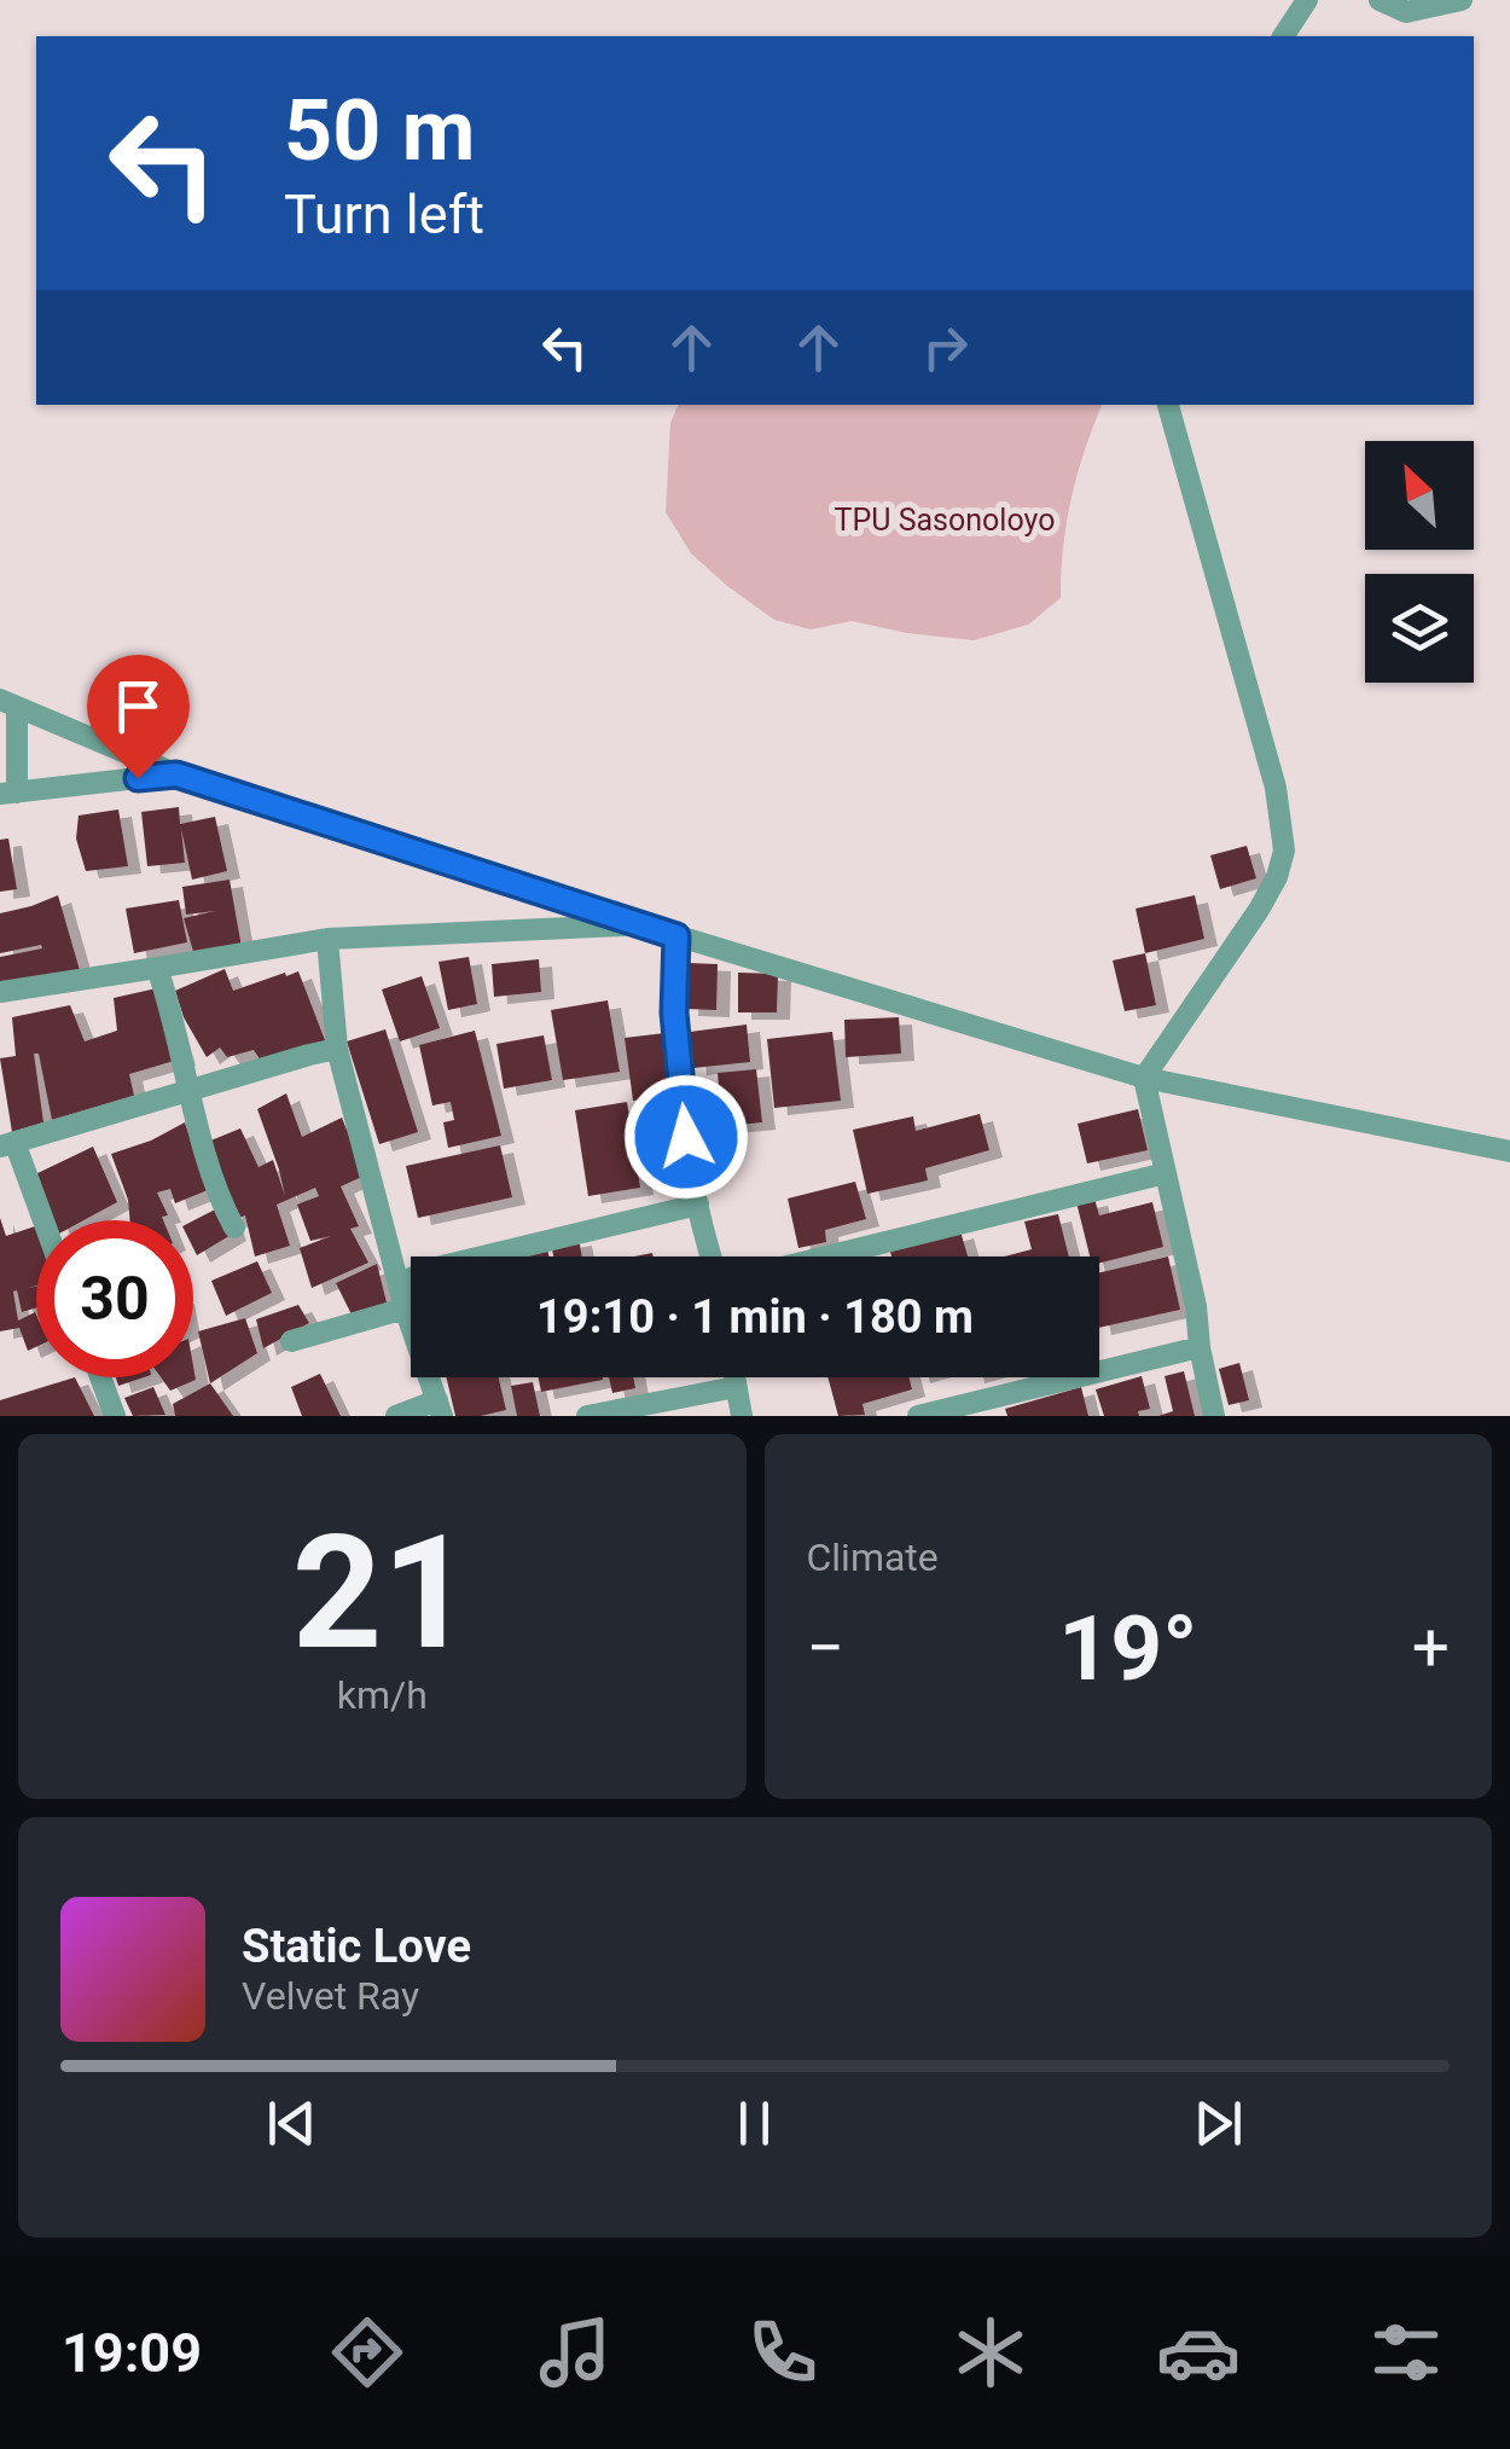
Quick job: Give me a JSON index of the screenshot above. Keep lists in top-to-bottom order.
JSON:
{
  "parks": ["TPU Sasonoloyo"],
  "north": "top left",
  "page": {
    "turn": ["50 m", "Turn left"],
    "limit": "30",
    "trip": "19:10 · 1 min · 180 m",
    "tile": [
      ["21", "km/h"],
      "Climate"
    ],
    "heat": ["−", "19°", "+"],
    "song": ["Static Love", "Velvet Ray"],
    "tabs": "19:09"
  }
}
